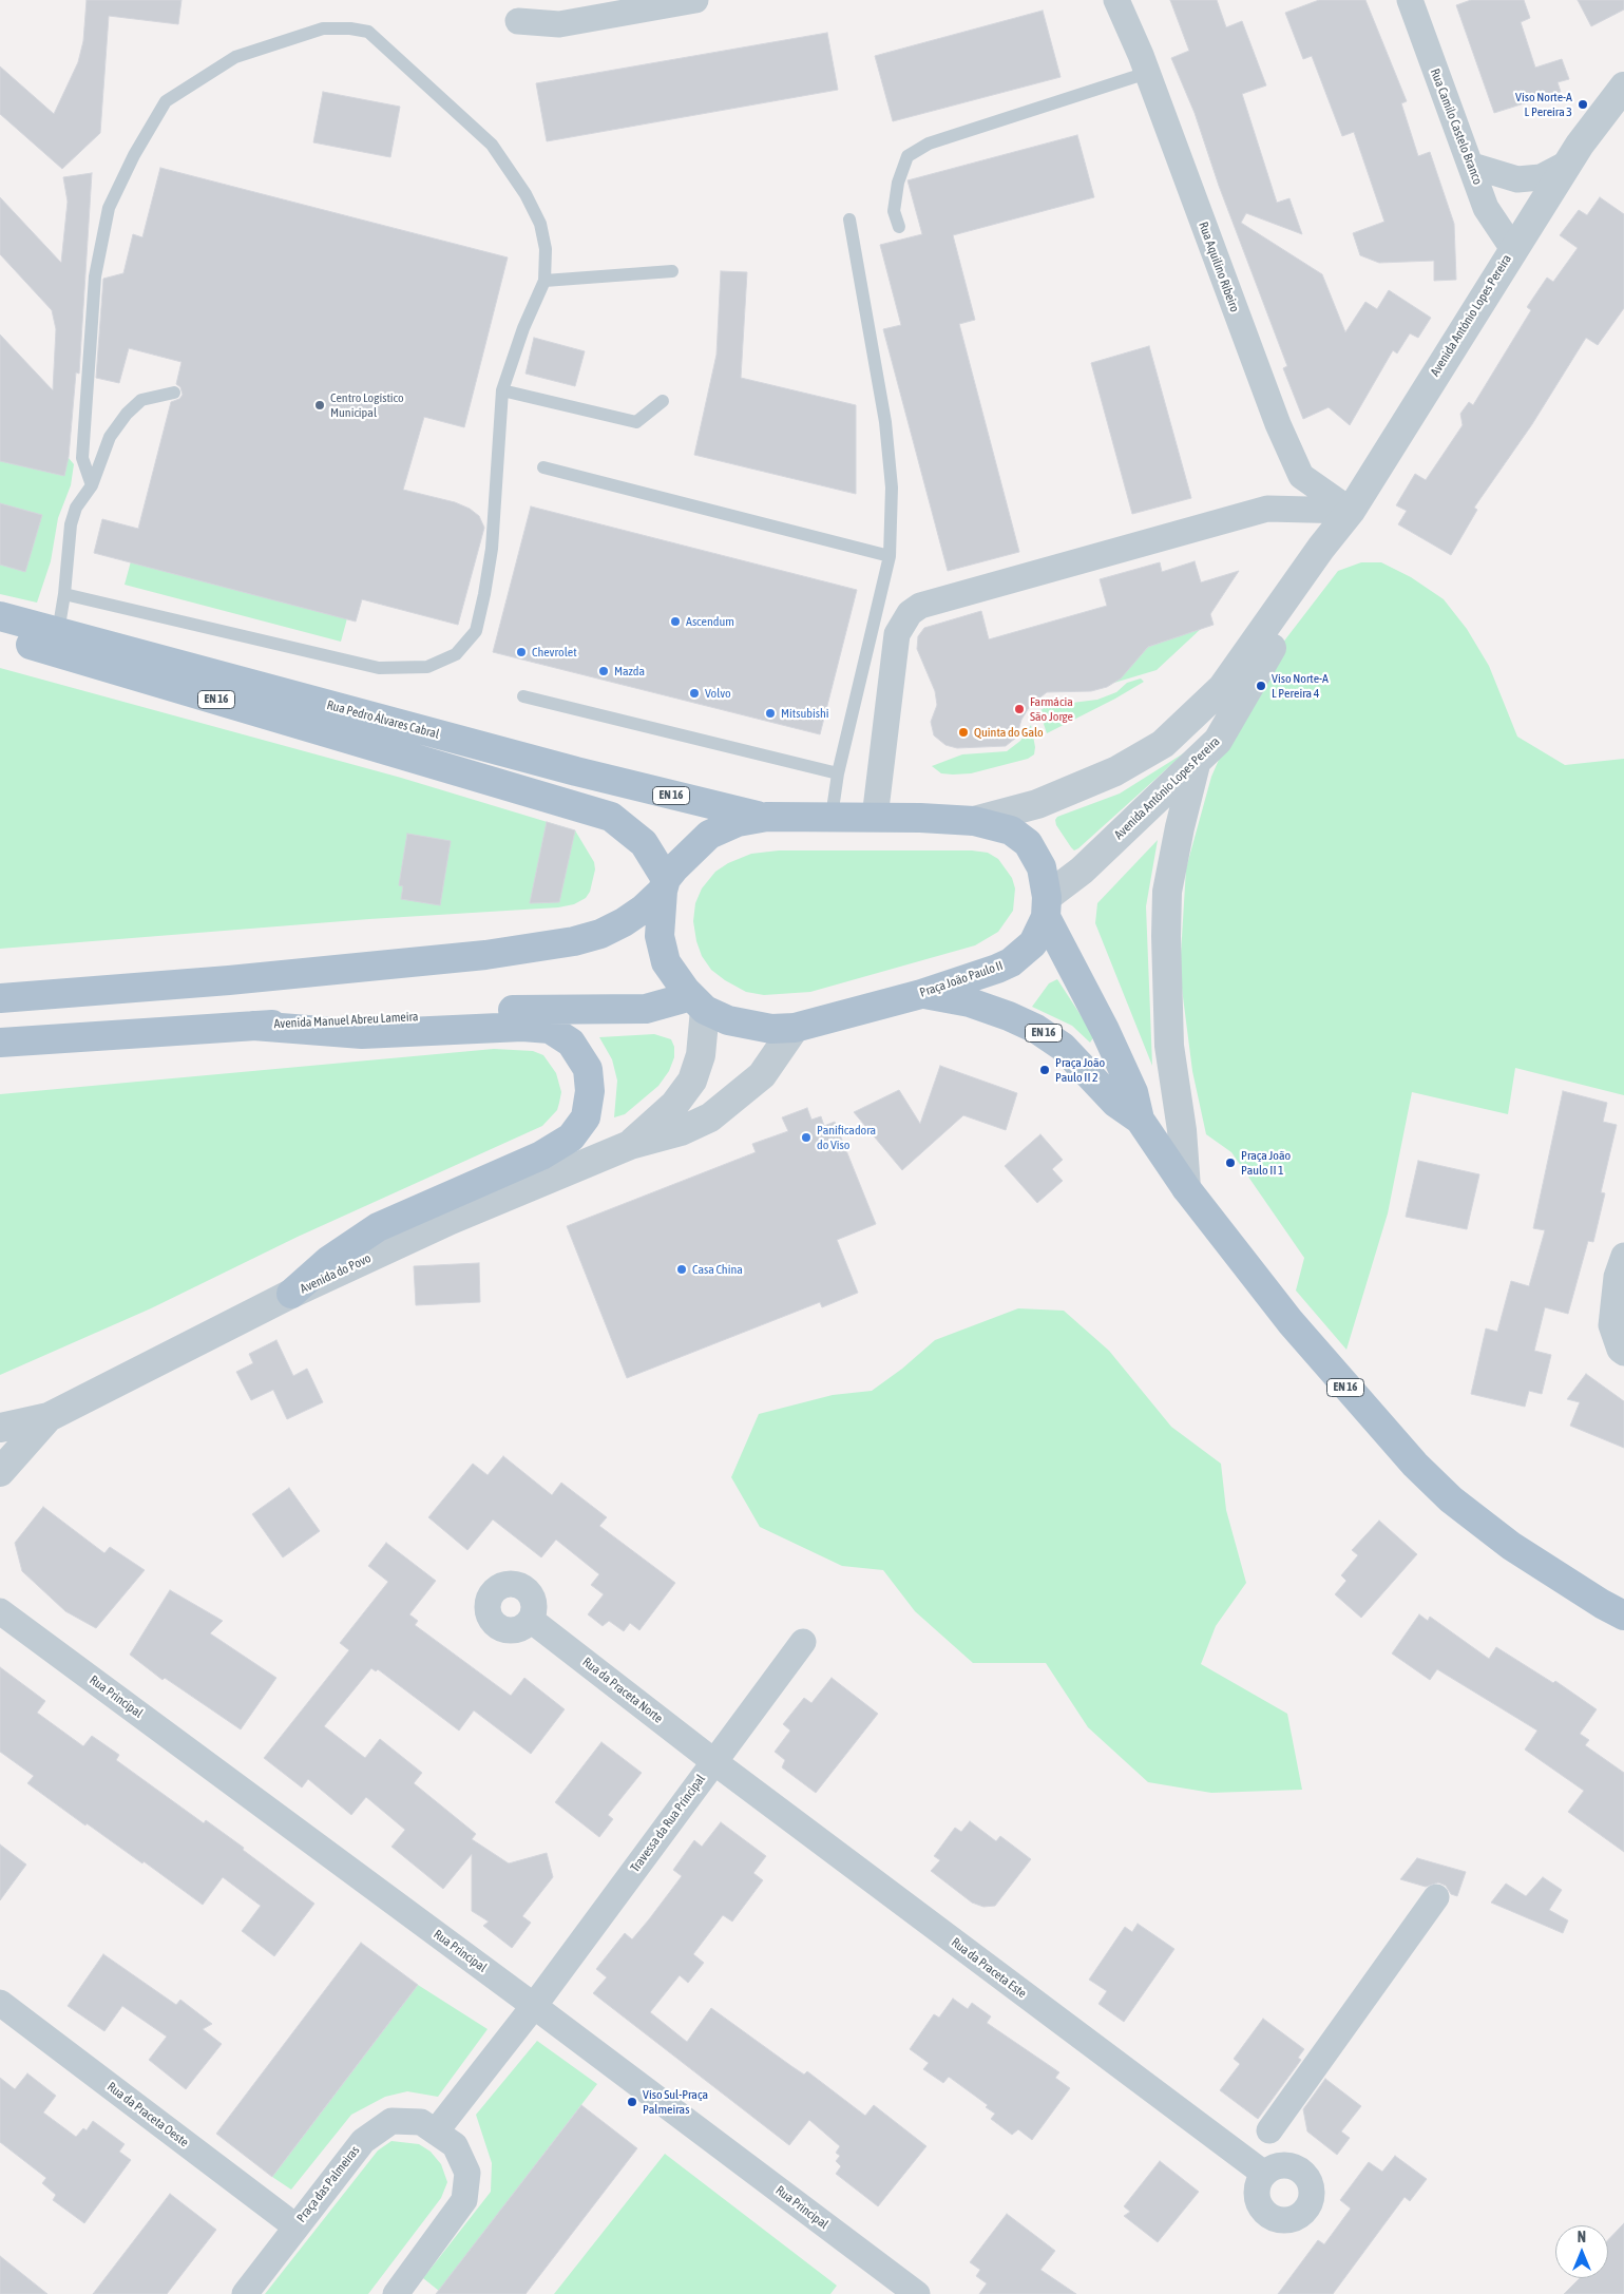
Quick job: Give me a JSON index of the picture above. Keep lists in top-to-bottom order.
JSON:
{
  "streets": {
    "main road": [
      "EN 16",
      "Rua Pedro Álvares Cabral",
      "Praça João Paulo II",
      "Avenida Manuel Abreu Lameira"
    ],
    "street": [
      "Rua Camilo Castelo Branco",
      "Rua Aquilino Ribeiro",
      "Avenida António Lopes Pereira",
      "Avenida do Povo",
      "Rua da Praceta Norte",
      "Rua Principal",
      "Travessa da Rua Principal",
      "Rua da Praceta Este",
      "Rua da Praceta Oeste",
      "Praça das Palmeiras"
    ]
  },
  "crossings": [
    ["Rua Camilo Castelo Branco", "Avenida António Lopes Pereira"],
    ["Rua Aquilino Ribeiro", "Avenida António Lopes Pereira"],
    ["Avenida António Lopes Pereira", "EN 16"],
    ["Avenida António Lopes Pereira", "Praça João Paulo II"],
    ["EN 16", "Rua Pedro Álvares Cabral"],
    ["EN 16", "Praça João Paulo II"],
    ["Rua Pedro Álvares Cabral", "Praça João Paulo II"],
    ["Praça João Paulo II", "Avenida Manuel Abreu Lameira"],
    ["Praça João Paulo II", "Avenida do Povo"],
    ["Avenida Manuel Abreu Lameira", "Avenida do Povo"],
    ["Rua da Praceta Norte", "Travessa da Rua Principal"],
    ["Rua da Praceta Norte", "Rua da Praceta Este"],
    ["Rua Principal", "Travessa da Rua Principal"],
    ["Travessa da Rua Principal", "Rua da Praceta Este"],
    ["Rua da Praceta Oeste", "Praça das Palmeiras"]
  ],
  "places": [
    "Viso Norte-A L Pereira 3",
    "Centro Logístico Municipal",
    "Ascendum",
    "Chevrolet",
    "Mazda",
    "Viso Norte-A L Pereira 4",
    "Volvo",
    "Farmácia São Jorge",
    "Mitsubishi",
    "Quinta do Galo",
    "Praça João Paulo II 2",
    "Panificadora do Viso",
    "Praça João Paulo II 1",
    "Casa China",
    "Viso Sul-Praça Palmeiras"
  ],
  "north": "top"
}
